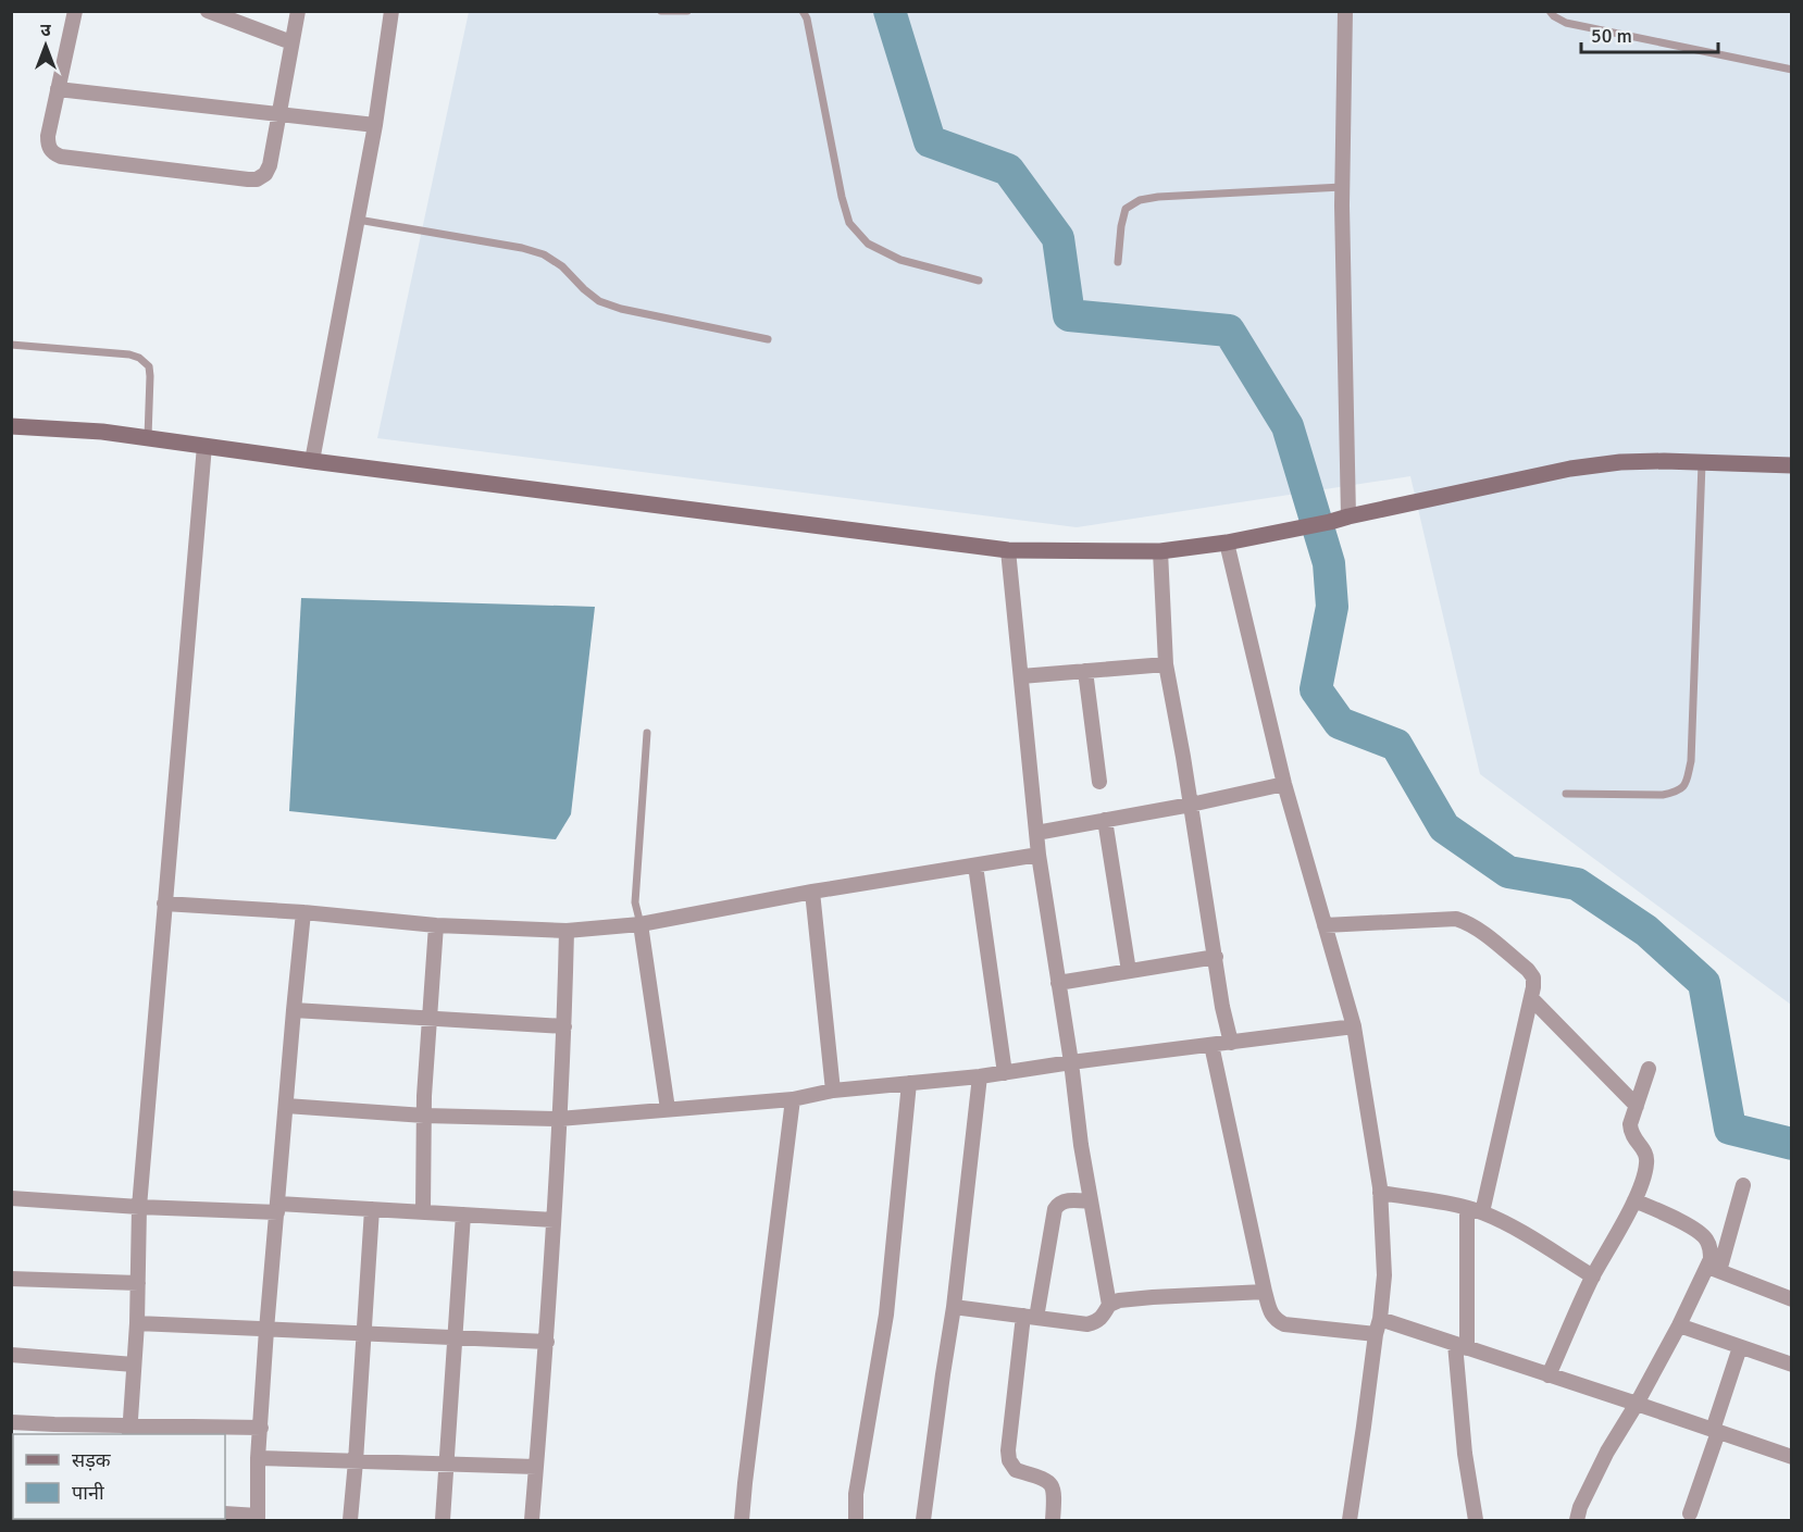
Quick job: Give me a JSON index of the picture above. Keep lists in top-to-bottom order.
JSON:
{
  "legend": ["सड़क", "पानी"],
  "scale_bar": "50 m",
  "north": "top"
}
